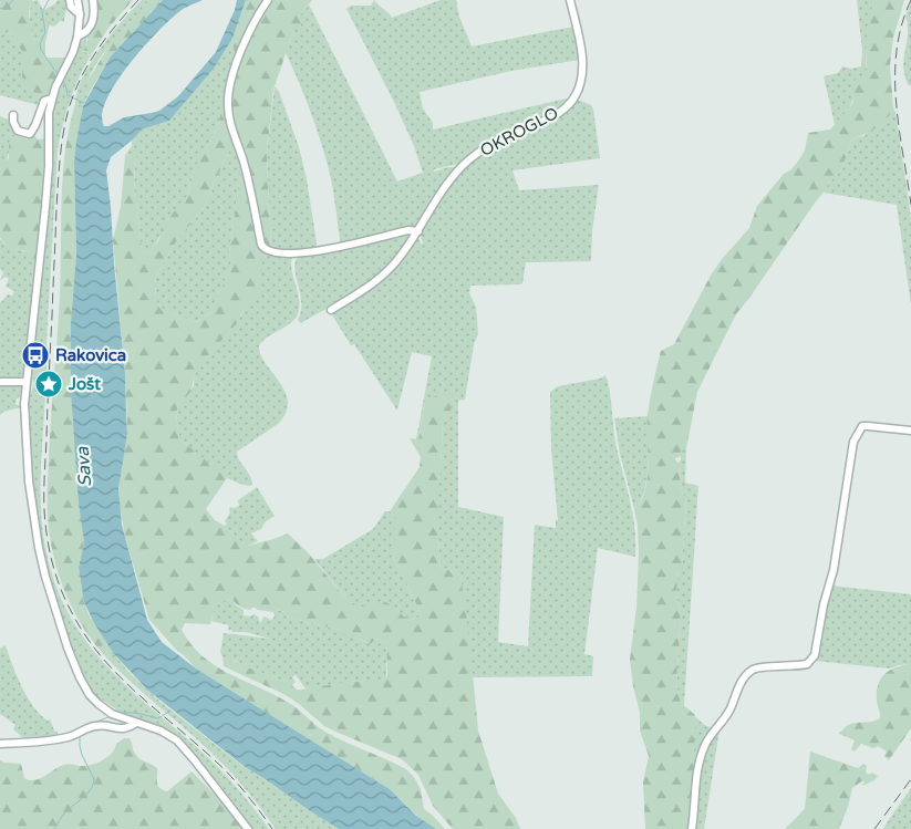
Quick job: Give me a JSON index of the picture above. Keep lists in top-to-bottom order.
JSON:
{
  "streets": {
    "street": ["OKROGLO"]
  },
  "water": ["Sava"],
  "places": {
    "bus stop": ["Rakovica"],
    "place": ["Jošt"]
  }
}
